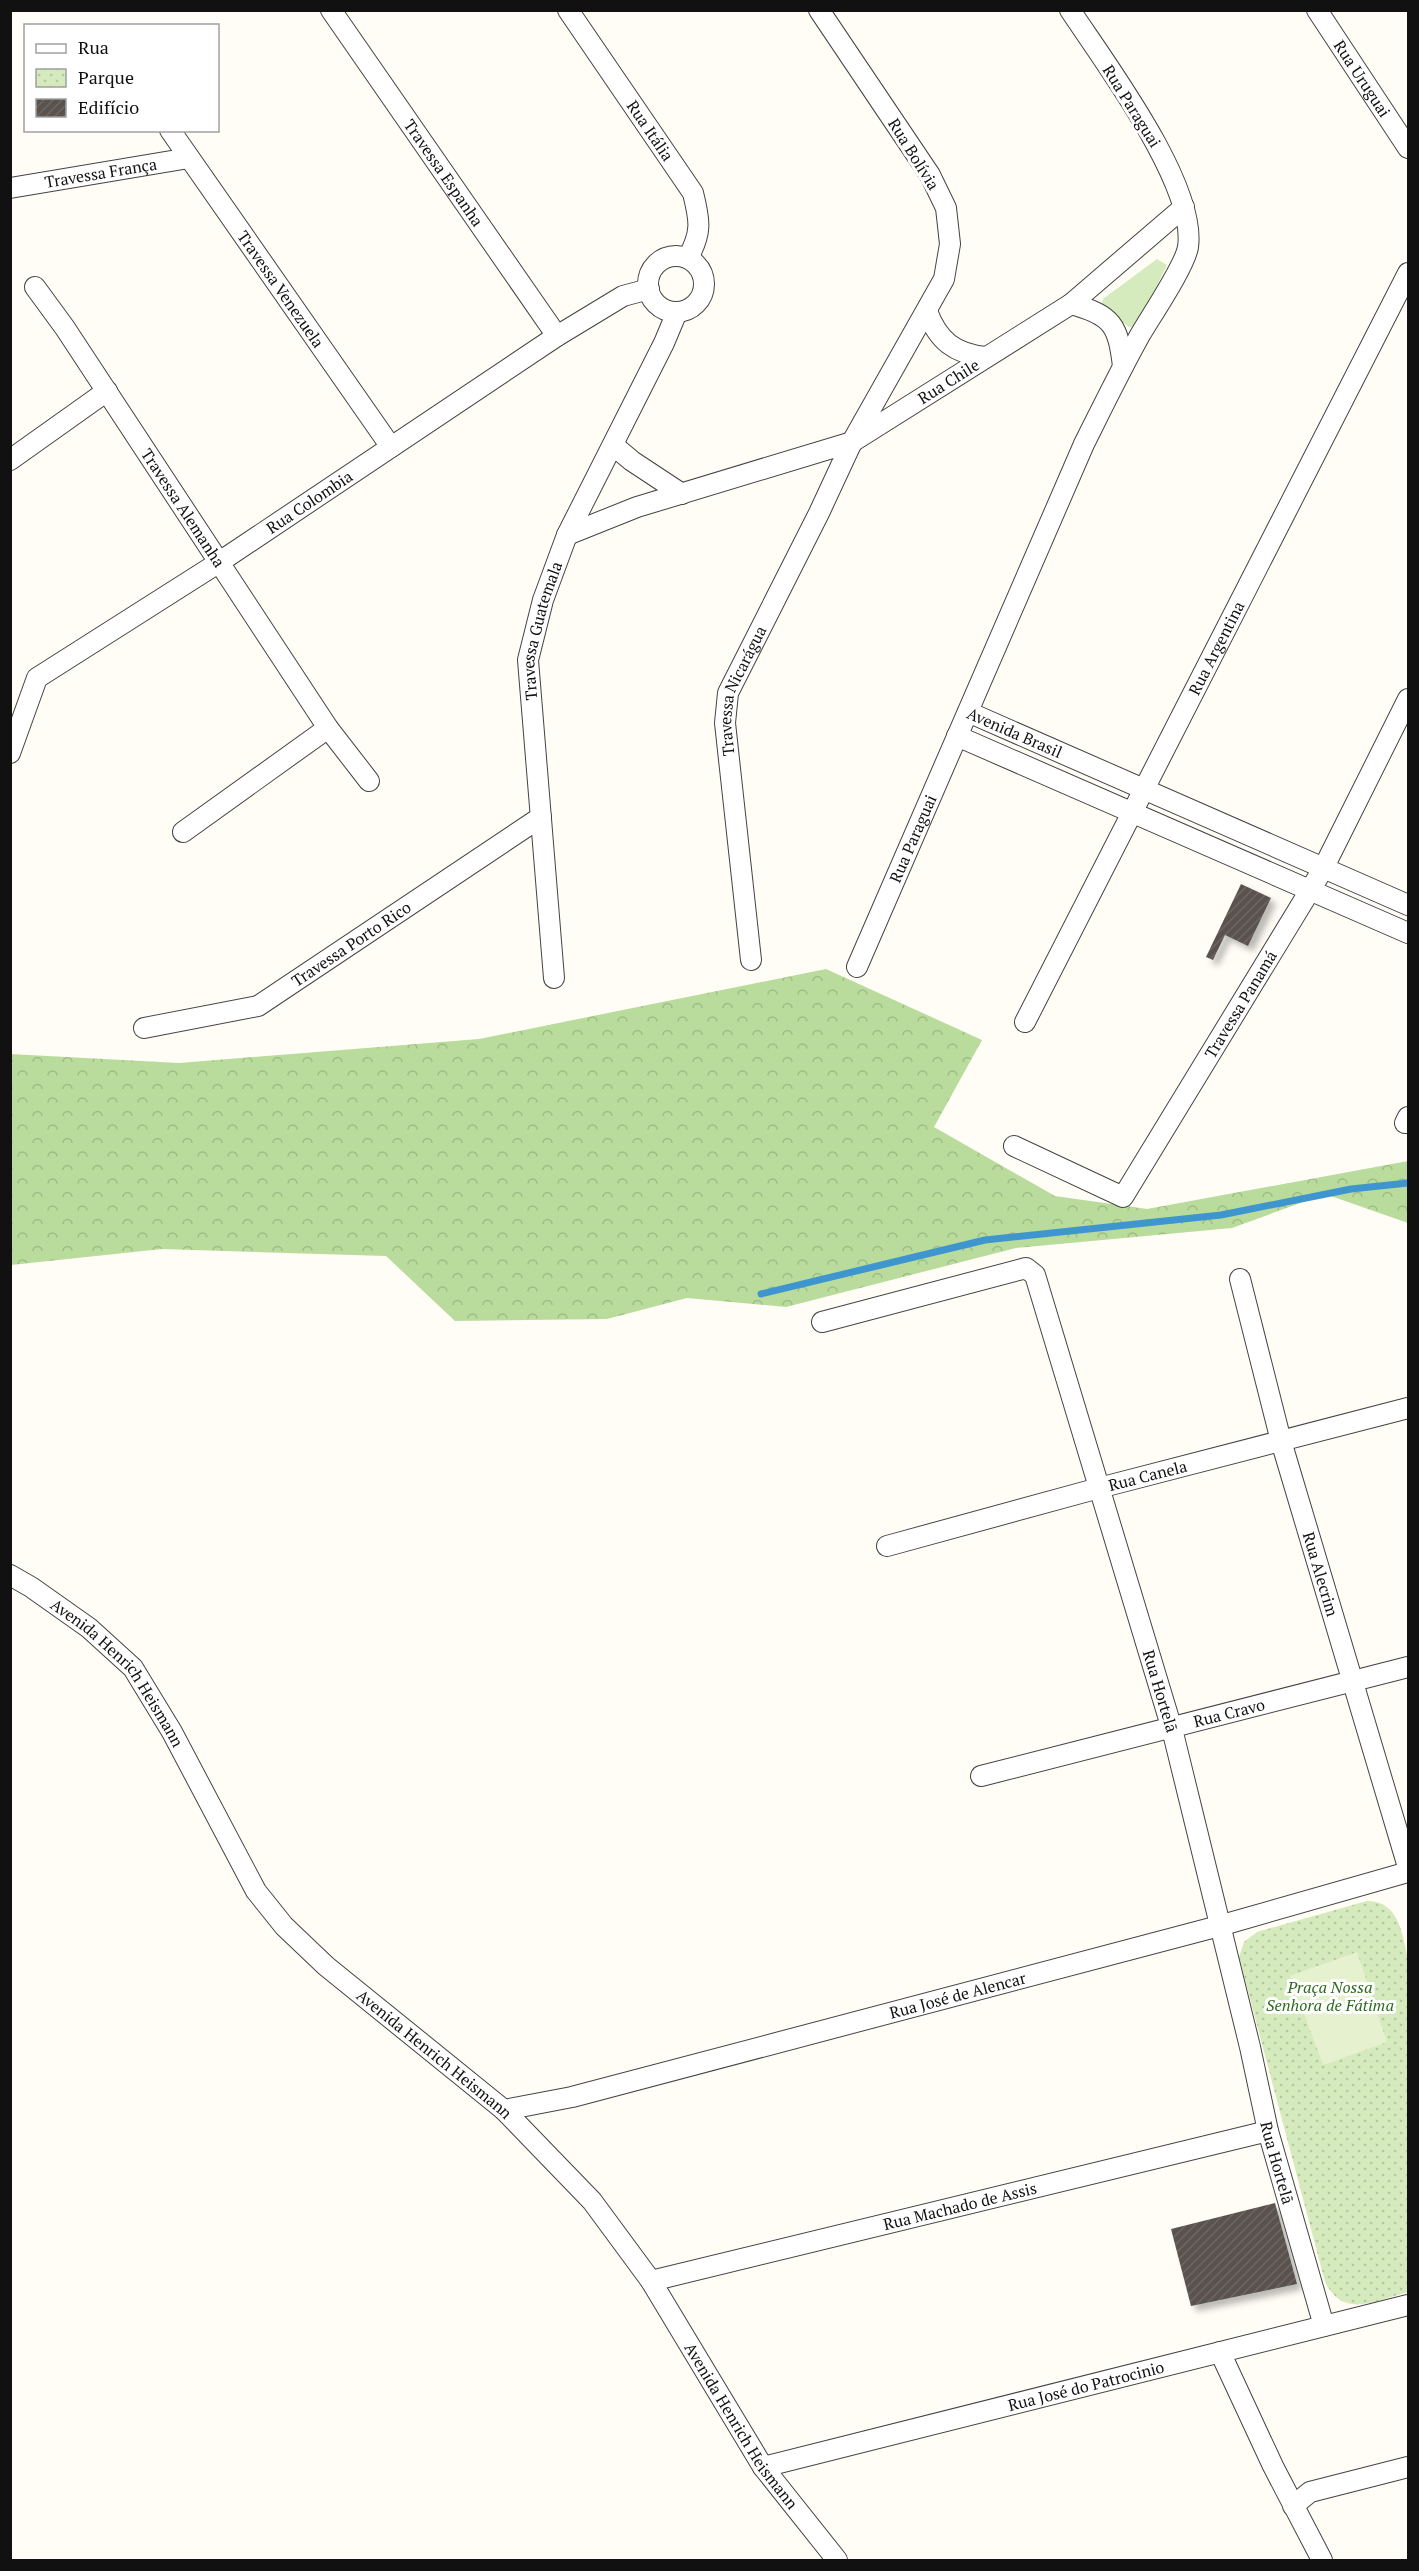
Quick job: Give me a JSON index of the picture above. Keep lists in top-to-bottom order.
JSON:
{
  "streets": {
    "street": [
      "Rua Uruguai",
      "Rua Paraguai",
      "Rua Itália",
      "Rua Bolívia",
      "Travessa França",
      "Travessa Espanha",
      "Travessa Venezuela",
      "Rua Chile",
      "Rua Colombia",
      "Travessa Alemanha",
      "Travessa Guatemala",
      "Rua Argentina",
      "Travessa Nicarágua",
      "Avenida Brasil",
      "Travessa Porto Rico",
      "Travessa Panamá",
      "Rua Canela",
      "Rua Alecrim",
      "Avenida Henrich Heismann",
      "Rua Hortelã",
      "Rua Cravo",
      "Rua José de Alencar",
      "Rua Machado de Assis",
      "Rua José do Patrocinio"
    ]
  },
  "crossings": [
    ["Rua Paraguai", "Rua Chile"],
    ["Rua Paraguai", "Avenida Brasil"],
    ["Rua Itália", "Rua Colombia"],
    ["Rua Itália", "Travessa Guatemala"],
    ["Rua Bolívia", "Rua Chile"],
    ["Rua Bolívia", "Travessa Nicarágua"],
    ["Travessa França", "Travessa Venezuela"],
    ["Travessa Espanha", "Rua Colombia"],
    ["Travessa Venezuela", "Rua Colombia"],
    ["Rua Chile", "Travessa Guatemala"],
    ["Rua Chile", "Travessa Nicarágua"],
    ["Rua Colombia", "Travessa Alemanha"],
    ["Rua Colombia", "Travessa Guatemala"],
    ["Travessa Guatemala", "Travessa Porto Rico"],
    ["Rua Argentina", "Avenida Brasil"],
    ["Avenida Brasil", "Travessa Panamá"],
    ["Rua Canela", "Rua Alecrim"],
    ["Rua Canela", "Rua Hortelã"],
    ["Rua Alecrim", "Rua Cravo"],
    ["Avenida Henrich Heismann", "Rua José de Alencar"],
    ["Avenida Henrich Heismann", "Rua Machado de Assis"],
    ["Avenida Henrich Heismann", "Rua José do Patrocinio"],
    ["Rua Hortelã", "Rua Cravo"],
    ["Rua Hortelã", "Rua José de Alencar"],
    ["Rua Hortelã", "Rua Machado de Assis"],
    ["Rua Hortelã", "Rua José do Patrocinio"]
  ],
  "parks": ["Praça Nossa Senhora de Fátima"],
  "legend": ["Rua", "Parque", "Edifício"]
}
